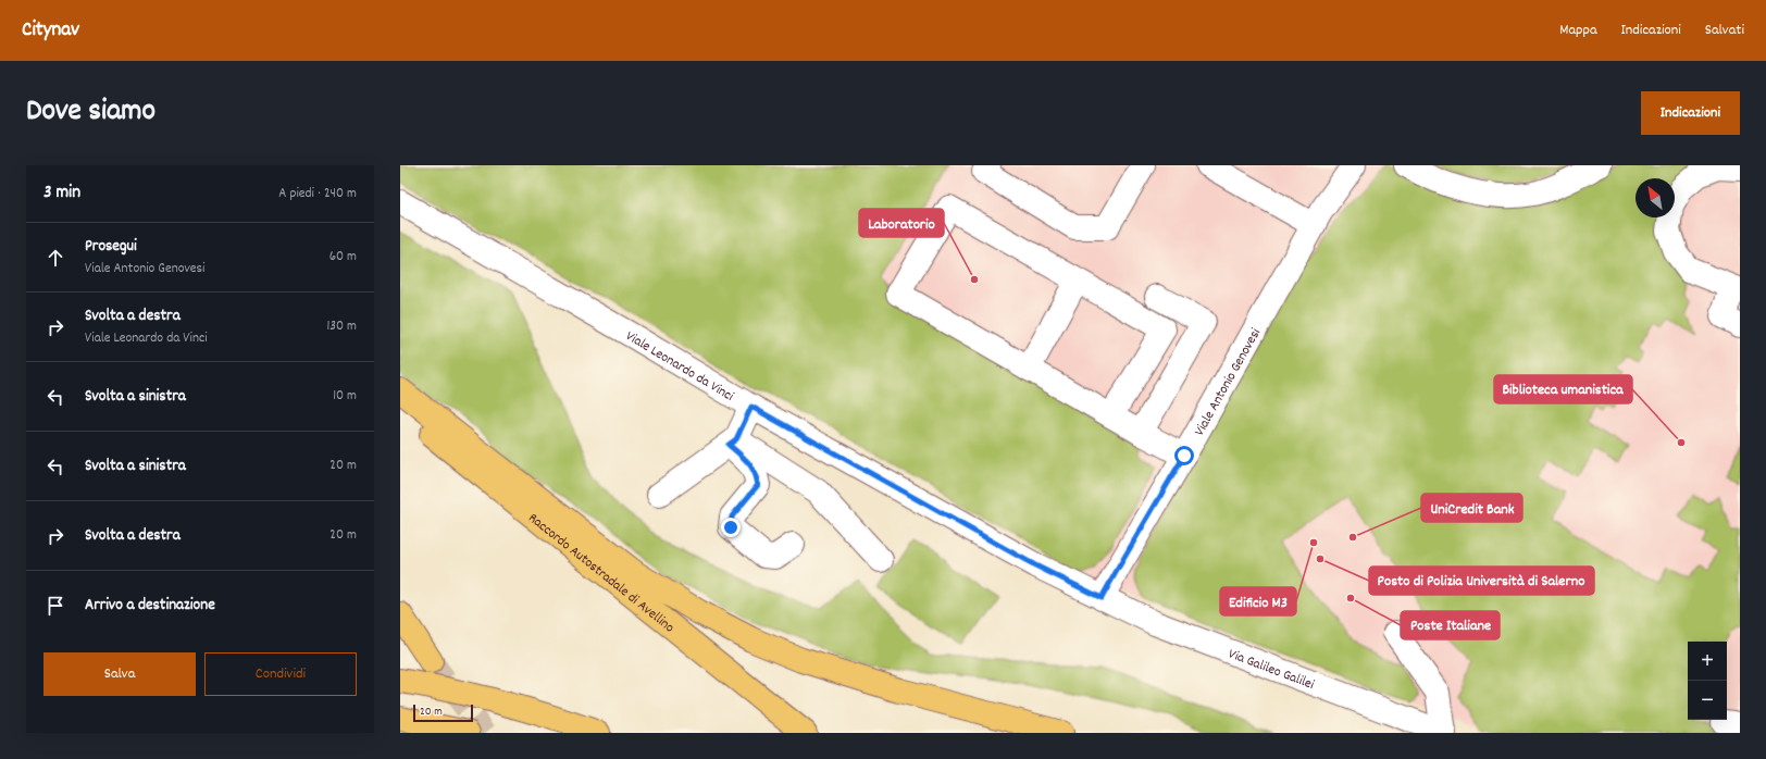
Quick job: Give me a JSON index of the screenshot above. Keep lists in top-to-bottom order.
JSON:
{
  "streets": {
    "highway": ["Raccordo Autostradale di Avellino"],
    "street": ["Viale Leonardo da Vinci", "Viale Antonio Genovesi", "Via Galileo Galilei"]
  },
  "crossings": [
    ["Viale Leonardo da Vinci", "Viale Antonio Genovesi"],
    ["Viale Leonardo da Vinci", "Via Galileo Galilei"],
    ["Viale Antonio Genovesi", "Via Galileo Galilei"]
  ],
  "places": [
    "Laboratorio",
    "Biblioteca umanistica",
    "UniCredit Bank",
    "Edificio M3",
    "Posto di Polizia Università di Salerno",
    "Poste Italiane"
  ],
  "scale_bar": "20 m",
  "north": "top left",
  "page": {
    "header": "Citynav",
    "nav": ["Mappa", "Indicazioni", "Salvati"],
    "title": "Dove siamo",
    "buttons": [
      "Indicazioni",
      ["Salva", "Condividi"]
    ],
    "heading": ["3 min", "A piedi · 240 m"],
    "list": [
      ["Prosegui", "Viale Antonio Genovesi", "60 m"],
      ["Svolta a destra", "Viale Leonardo da Vinci", "130 m"],
      ["Svolta a sinistra", "10 m"],
      ["Svolta a sinistra", "20 m"],
      ["Svolta a destra", "20 m"],
      "Arrivo a destinazione"
    ],
    "map_buttons": ["+", "−"],
    "scale": "20 m"
  }
}
